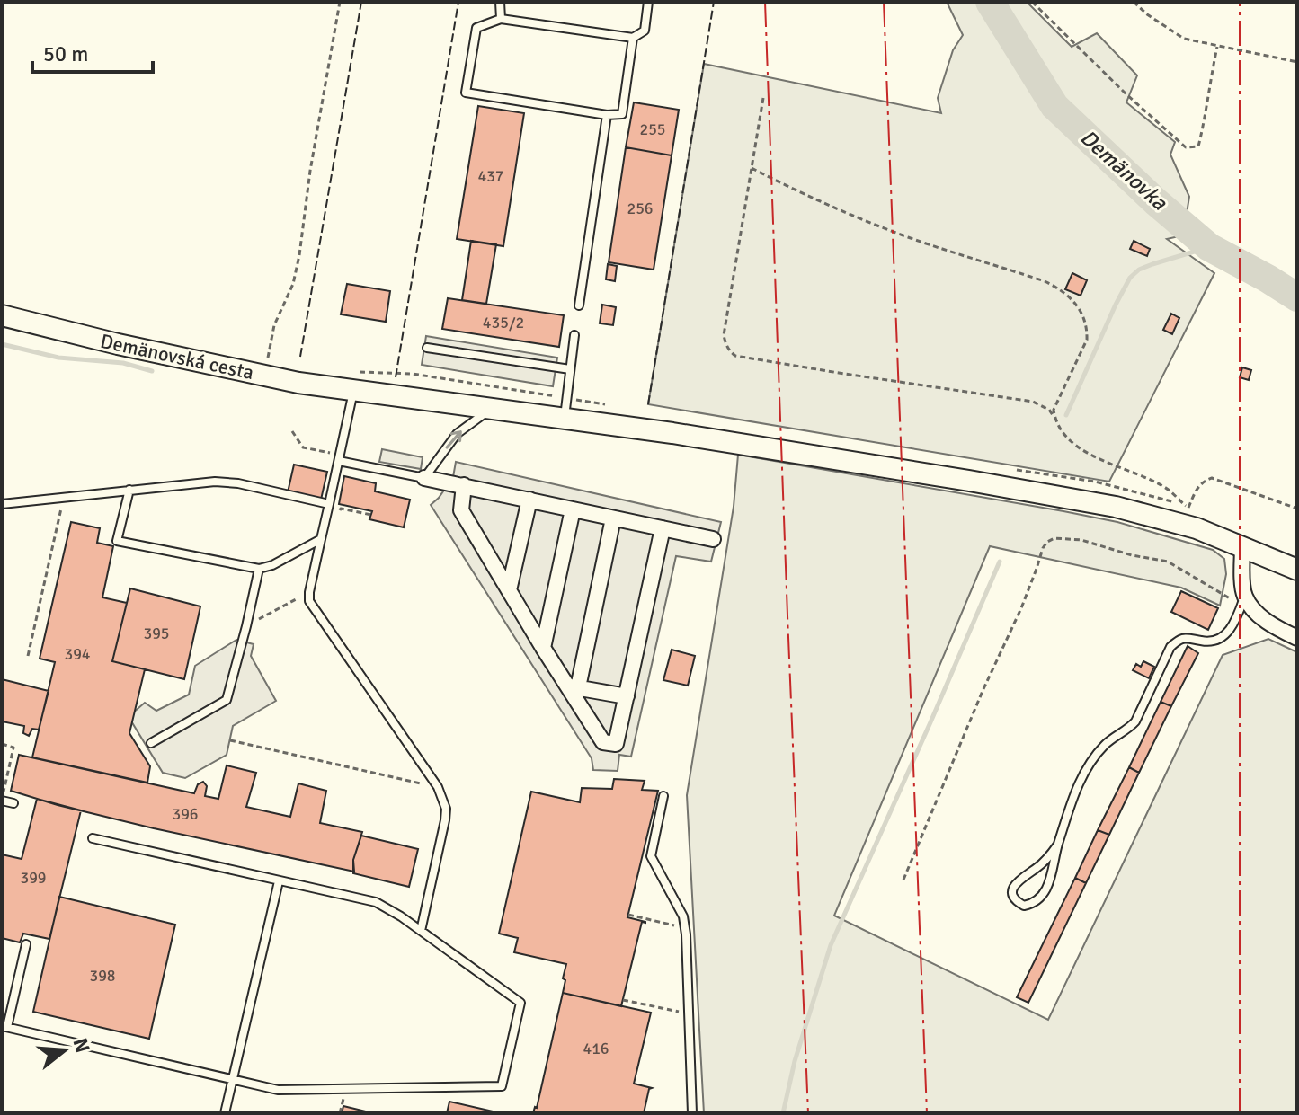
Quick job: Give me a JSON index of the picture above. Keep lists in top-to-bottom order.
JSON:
{
  "streets": {
    "main road": ["Demänovská cesta"]
  },
  "water": ["Demänovka"],
  "house_numbers": [
    "255",
    "437",
    "256",
    "435/2",
    "395",
    "394",
    "396",
    "399",
    "398",
    "416"
  ],
  "scale_bar": "50 m",
  "north": "right"
}
